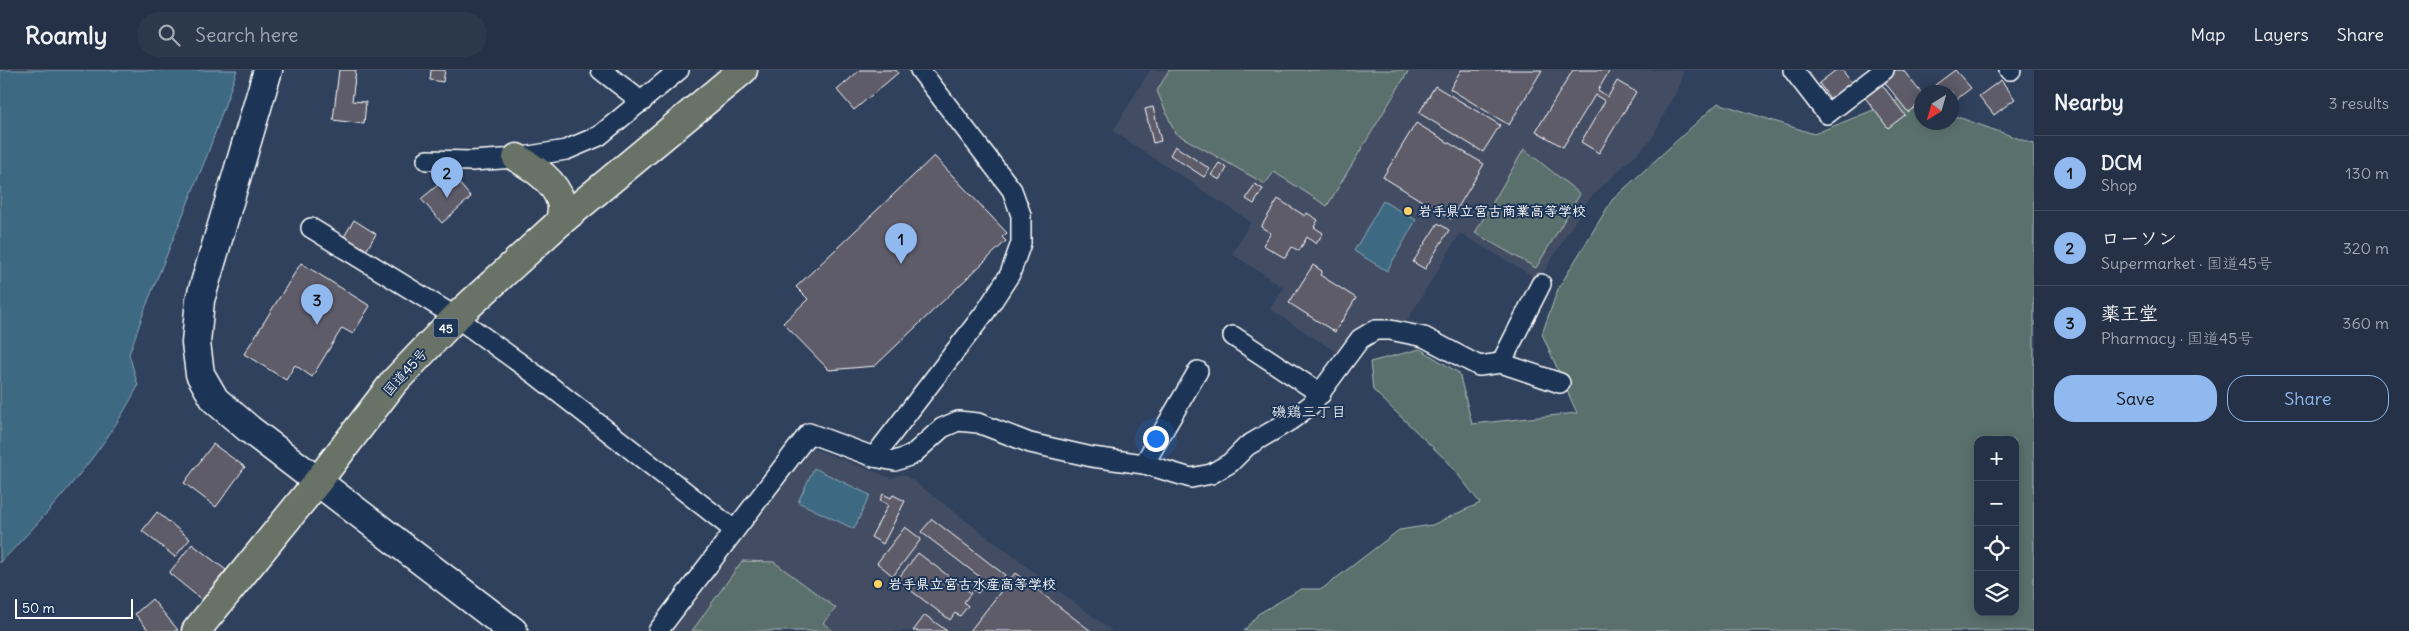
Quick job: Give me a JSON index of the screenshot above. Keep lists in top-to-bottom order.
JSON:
{
  "streets": {
    "highway": ["45", "国道45号"]
  },
  "districts": ["磯鶏三丁目"],
  "places": ["岩手県立宮古商業高等学校", "岩手県立宮古水産高等学校"],
  "scale_bar": "50 m",
  "north": "bottom left",
  "page": {
    "header": "Roamly",
    "search": "Search here",
    "nav": ["Map", "Layers", "Share"],
    "heading": ["Nearby", "3 results"],
    "list": [
      {
        "mark": "1",
        "name": "DCM",
        "note": "Shop",
        "value": "130 m"
      },
      {
        "mark": "2",
        "name": "ローソン",
        "note": "Supermarket · 国道45号",
        "value": "320 m"
      },
      {
        "mark": "3",
        "name": "薬王堂",
        "note": "Pharmacy · 国道45号",
        "value": "360 m"
      }
    ],
    "pins": ["2", "1", "3"],
    "buttons": ["Save", "Share"],
    "map_buttons": ["+", "−"],
    "scale": "50 m"
  }
}
